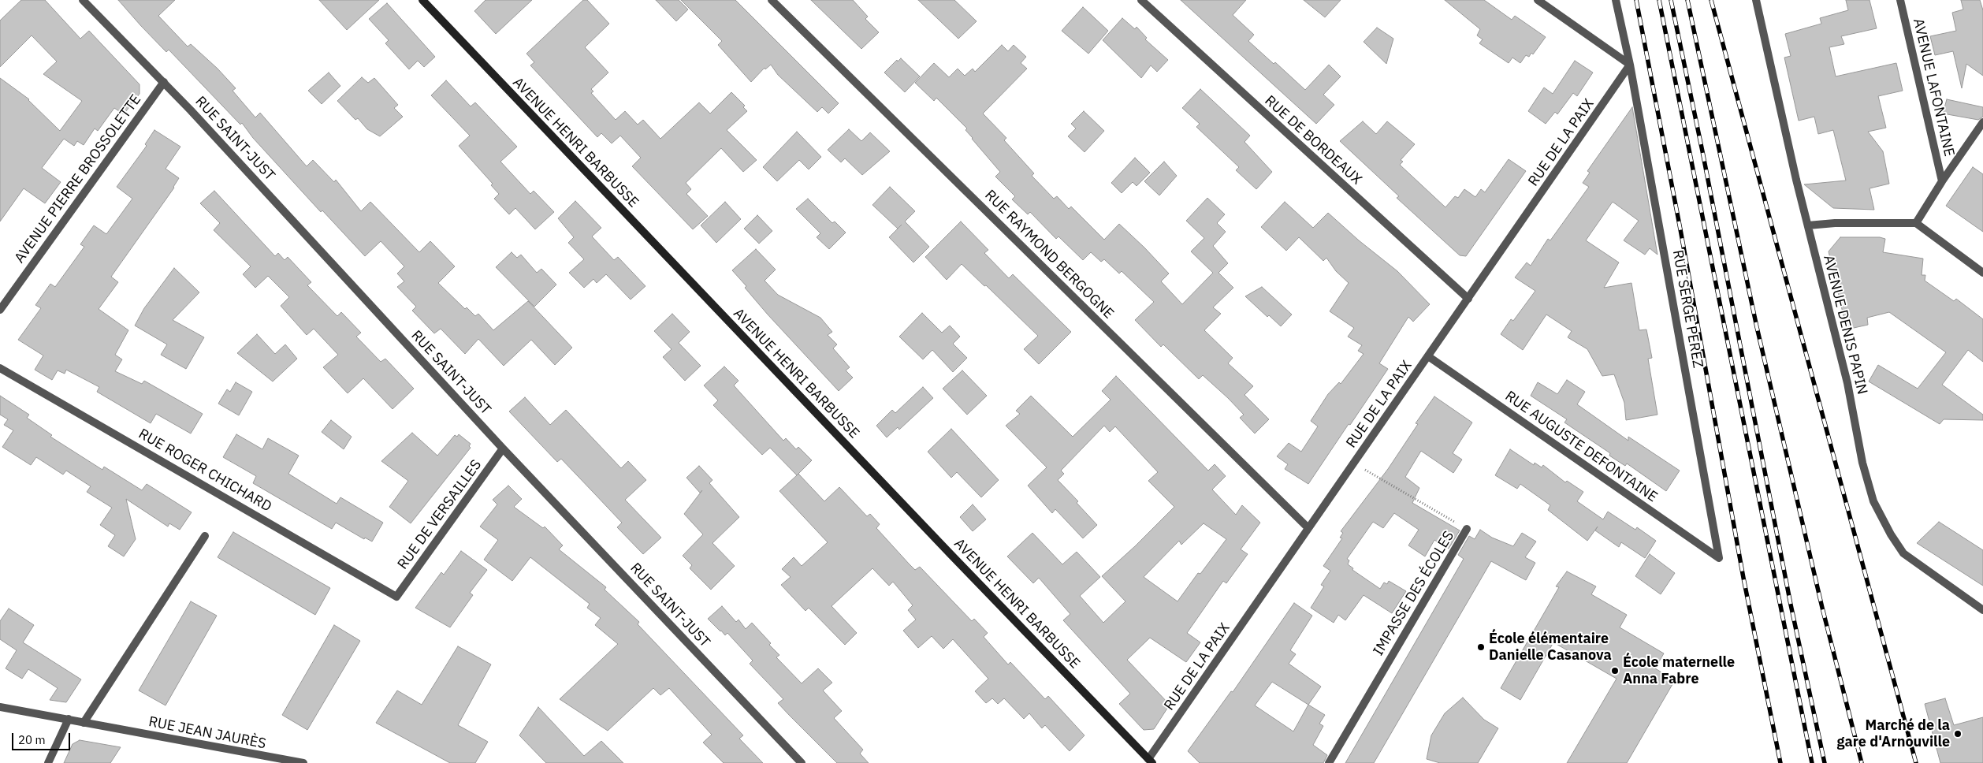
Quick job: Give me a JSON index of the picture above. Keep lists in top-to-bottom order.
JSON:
{
  "streets": {
    "street": [
      "AVENUE LAFONTAINE",
      "RUE SAINT-JUST",
      "RUE DE BORDEAUX",
      "AVENUE HENRI BARBUSSE",
      "RUE DE LA PAIX",
      "AVENUE PIERRE BROSSOLETTE",
      "RUE RAYMOND BERGOGNE",
      "RUE SERGE PEREZ",
      "AVENUE DENIS PAPIN",
      "RUE AUGUSTE DEFONTAINE",
      "RUE ROGER CHICHARD",
      "RUE DE VERSAILLES",
      "IMPASSE DES ÉCOLES",
      "RUE JEAN JAURÈS"
    ]
  },
  "crossings": [
    ["RUE SAINT-JUST", "AVENUE PIERRE BROSSOLETTE"],
    ["RUE SAINT-JUST", "RUE DE VERSAILLES"],
    ["RUE DE BORDEAUX", "RUE DE LA PAIX"],
    ["AVENUE HENRI BARBUSSE", "RUE DE LA PAIX"],
    ["RUE DE LA PAIX", "RUE RAYMOND BERGOGNE"],
    ["RUE DE LA PAIX", "RUE SERGE PEREZ"],
    ["RUE DE LA PAIX", "RUE AUGUSTE DEFONTAINE"],
    ["RUE DE LA PAIX", "IMPASSE DES ÉCOLES"],
    ["RUE SERGE PEREZ", "RUE AUGUSTE DEFONTAINE"],
    ["RUE ROGER CHICHARD", "RUE DE VERSAILLES"]
  ],
  "places": ["École élémentaire Danielle Casanova", "École maternelle Anna Fabre", "Marché de la gare d'Arnouville"],
  "scale_bar": "20 m"
}
